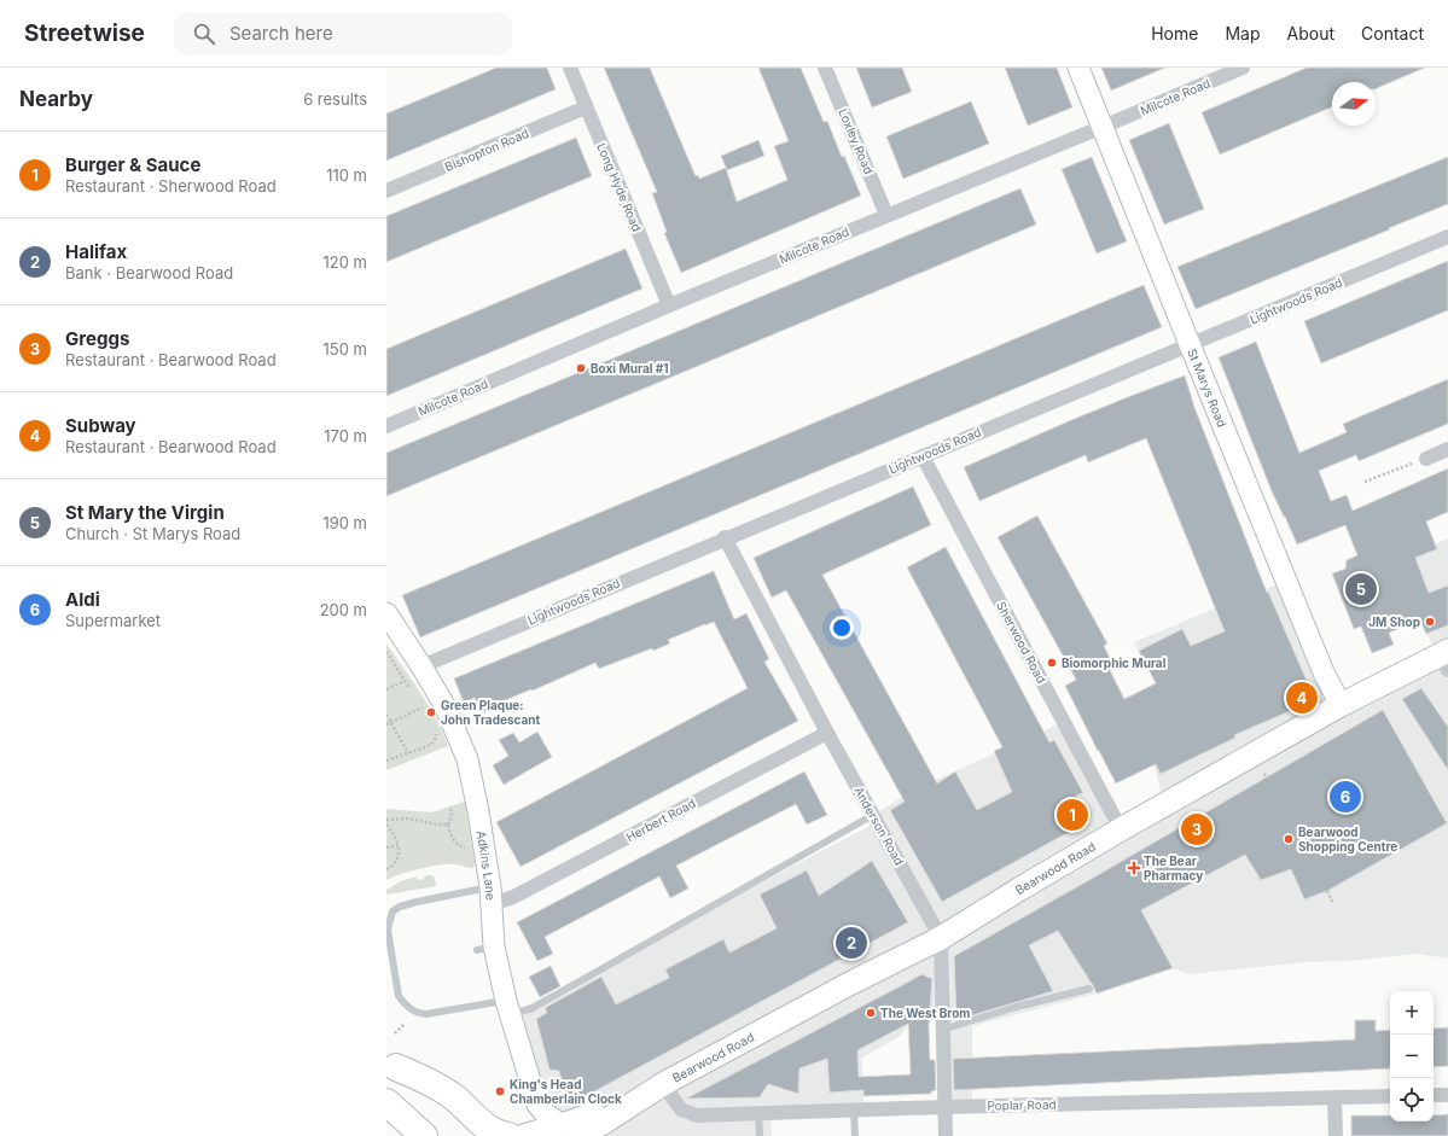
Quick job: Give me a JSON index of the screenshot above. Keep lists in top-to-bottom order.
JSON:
{
  "streets": {
    "main road": ["Bearwood Road"],
    "street": [
      "Milcote Road",
      "Loxley Road",
      "Bishopton Road",
      "Long Hyde Road",
      "Lightwoods Road",
      "St Marys Road",
      "Sherwood Road",
      "Herbert Road",
      "Anderson Road",
      "Adkins Lane",
      "Poplar Road"
    ]
  },
  "crossings": [
    ["Milcote Road", "Loxley Road"],
    ["Milcote Road", "Long Hyde Road"],
    ["Milcote Road", "St Marys Road"],
    ["Bishopton Road", "Long Hyde Road"],
    ["Lightwoods Road", "St Marys Road"],
    ["Lightwoods Road", "Sherwood Road"],
    ["Lightwoods Road", "Anderson Road"],
    ["Lightwoods Road", "Adkins Lane"],
    ["St Marys Road", "Bearwood Road"],
    ["Sherwood Road", "Bearwood Road"],
    ["Herbert Road", "Anderson Road"],
    ["Herbert Road", "Adkins Lane"],
    ["Anderson Road", "Bearwood Road"],
    ["Anderson Road", "Poplar Road"],
    ["Adkins Lane", "Bearwood Road"],
    ["Bearwood Road", "Poplar Road"]
  ],
  "places": {
    "other": [
      "Boxi Mural #1",
      "JM Shop",
      "Biomorphic Mural",
      "Green Plaque: John Tradescant",
      "Bearwood Shopping Centre",
      "The West Brom",
      "King's Head Chamberlain Clock"
    ],
    "health": ["The Bear Pharmacy"]
  },
  "north": "right",
  "page": {
    "header": "Streetwise",
    "search": "Search here",
    "nav": [
      "Home",
      "Map",
      "About",
      "Contact"
    ],
    "heading": ["Nearby", "6 results"],
    "list": [
      {
        "mark": "1",
        "name": "Burger & Sauce",
        "note": "Restaurant · Sherwood Road",
        "value": "110 m"
      },
      {
        "mark": "2",
        "name": "Halifax",
        "note": "Bank · Bearwood Road",
        "value": "120 m"
      },
      {
        "mark": "3",
        "name": "Greggs",
        "note": "Restaurant · Bearwood Road",
        "value": "150 m"
      },
      {
        "mark": "4",
        "name": "Subway",
        "note": "Restaurant · Bearwood Road",
        "value": "170 m"
      },
      {
        "mark": "5",
        "name": "St Mary the Virgin",
        "note": "Church · St Marys Road",
        "value": "190 m"
      },
      {
        "mark": "6",
        "name": "Aldi",
        "note": "Supermarket",
        "value": "200 m"
      }
    ],
    "pins": [
      "5",
      "4",
      "6",
      "1",
      "3",
      "2"
    ],
    "map_buttons": ["+", "−"]
  }
}
